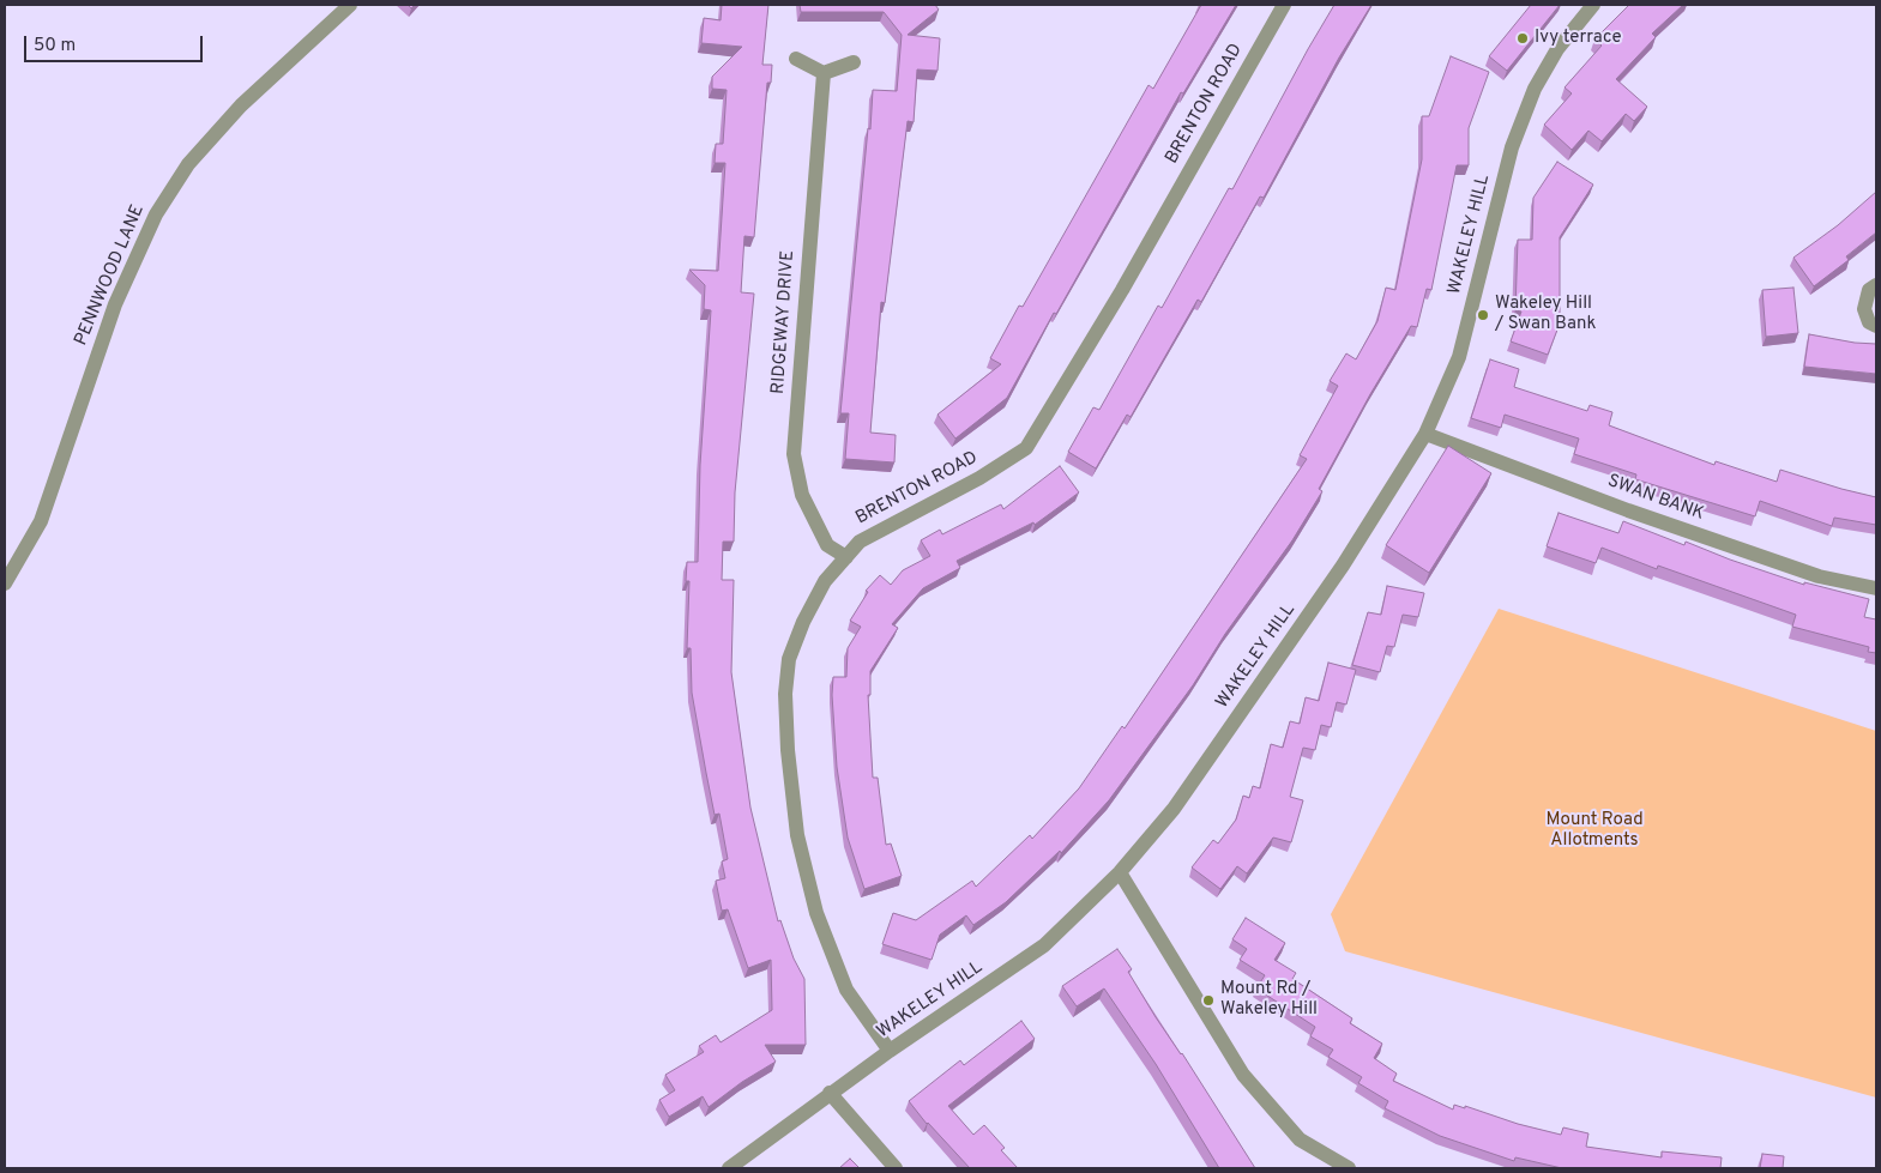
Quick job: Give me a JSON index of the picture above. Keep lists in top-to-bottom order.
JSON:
{
  "streets": {
    "street": [
      "BRENTON ROAD",
      "WAKELEY HILL",
      "PENNWOOD LANE",
      "RIDGEWAY DRIVE",
      "SWAN BANK"
    ]
  },
  "crossings": [
    ["BRENTON ROAD", "WAKELEY HILL"],
    ["BRENTON ROAD", "RIDGEWAY DRIVE"],
    ["WAKELEY HILL", "SWAN BANK"]
  ],
  "parks": ["Mount Road Allotments"],
  "places": ["Ivy terrace", "Wakeley Hill / Swan Bank", "Mount Rd / Wakeley Hill"],
  "scale_bar": "50 m"
}
